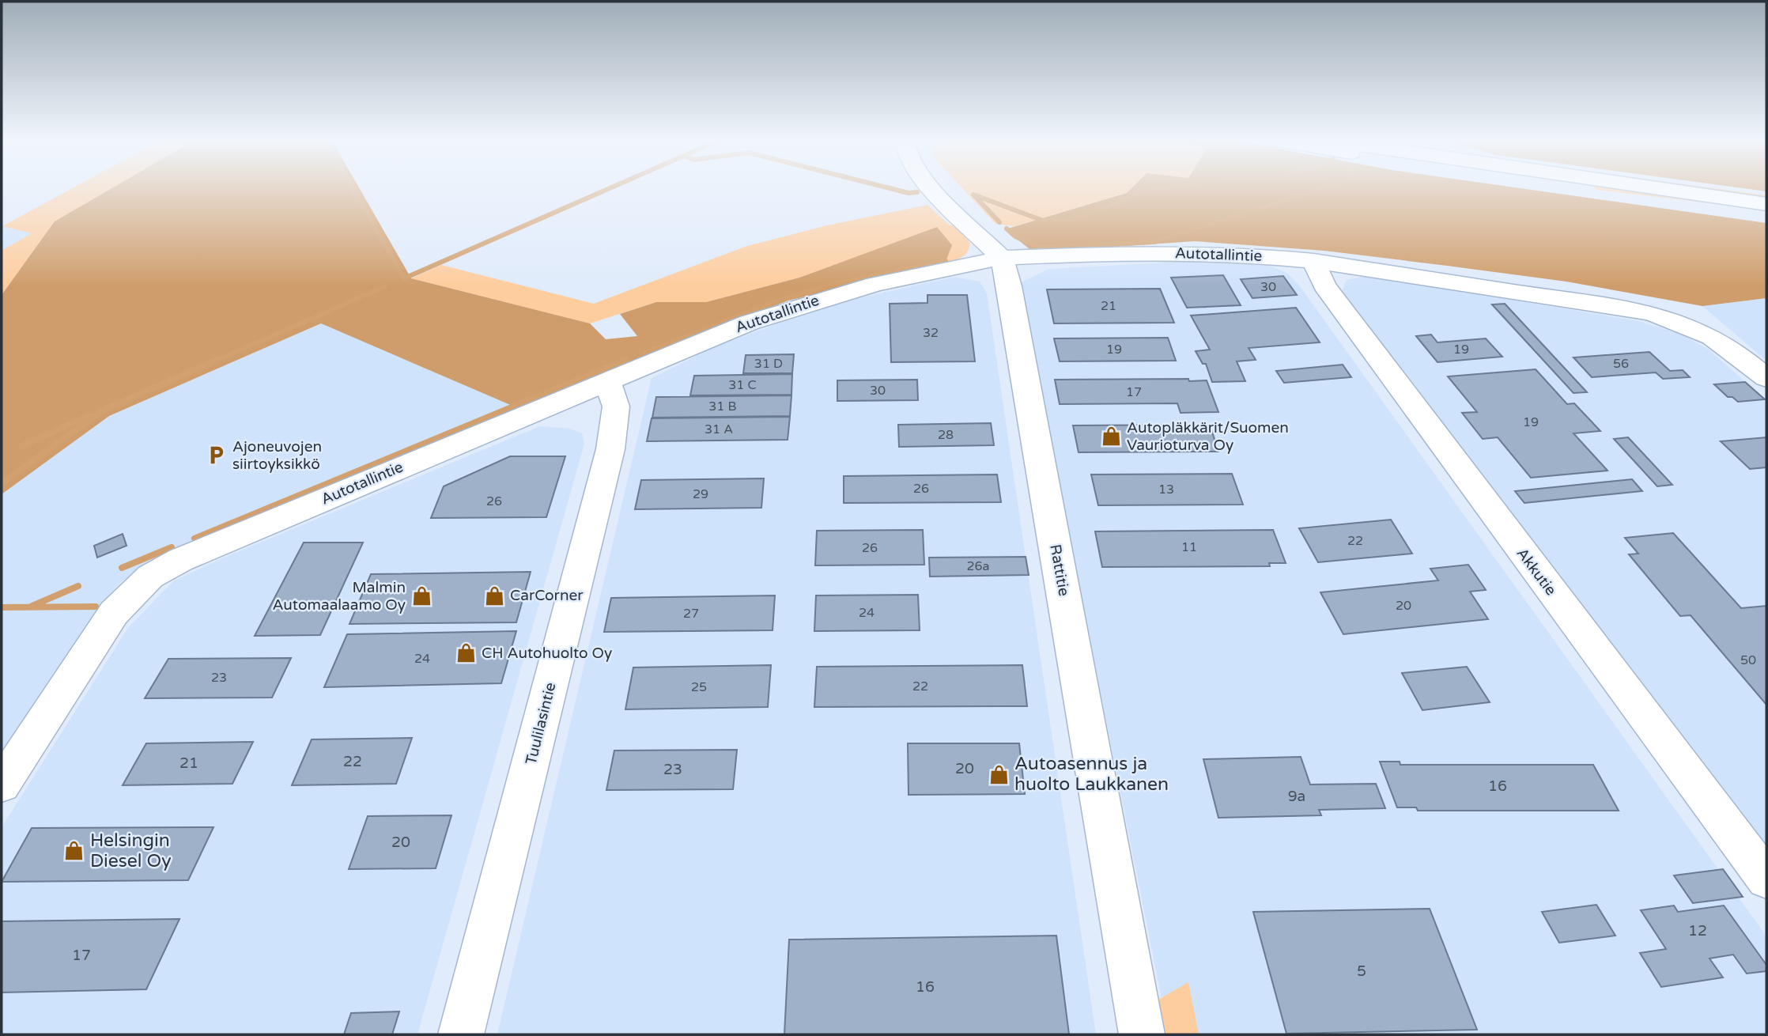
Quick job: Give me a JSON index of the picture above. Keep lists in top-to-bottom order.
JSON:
{
  "streets": {
    "street": [
      "Autotallintie",
      "Rattitie",
      "Akkutie",
      "Tuulilasintie"
    ]
  },
  "crossings": [
    ["Autotallintie", "Rattitie"],
    ["Autotallintie", "Akkutie"],
    ["Autotallintie", "Tuulilasintie"]
  ],
  "places": {
    "shop": [
      "Autopläkkärit/Suomen Vaurioturva Oy",
      "CarCorner",
      "Malmin Automaalaamo Oy",
      "CH Autohuolto Oy",
      "Autoasennus ja huolto Laukkanen",
      "Helsingin Diesel Oy"
    ],
    "parking": ["Ajoneuvojen siirtoyksikkö"]
  },
  "house_numbers": [
    "30",
    "21",
    "32",
    "19",
    "19",
    "31 D",
    "56",
    "31 C",
    "30",
    "17",
    "31 B",
    "19",
    "31 A",
    "28",
    "26",
    "13",
    "29",
    "26",
    "22",
    "11",
    "26",
    "26a",
    "20",
    "24",
    "27",
    "24",
    "50",
    "23",
    "22",
    "25",
    "22",
    "21",
    "20",
    "23",
    "16",
    "9a",
    "20",
    "12",
    "17",
    "5",
    "16"
  ]
}
